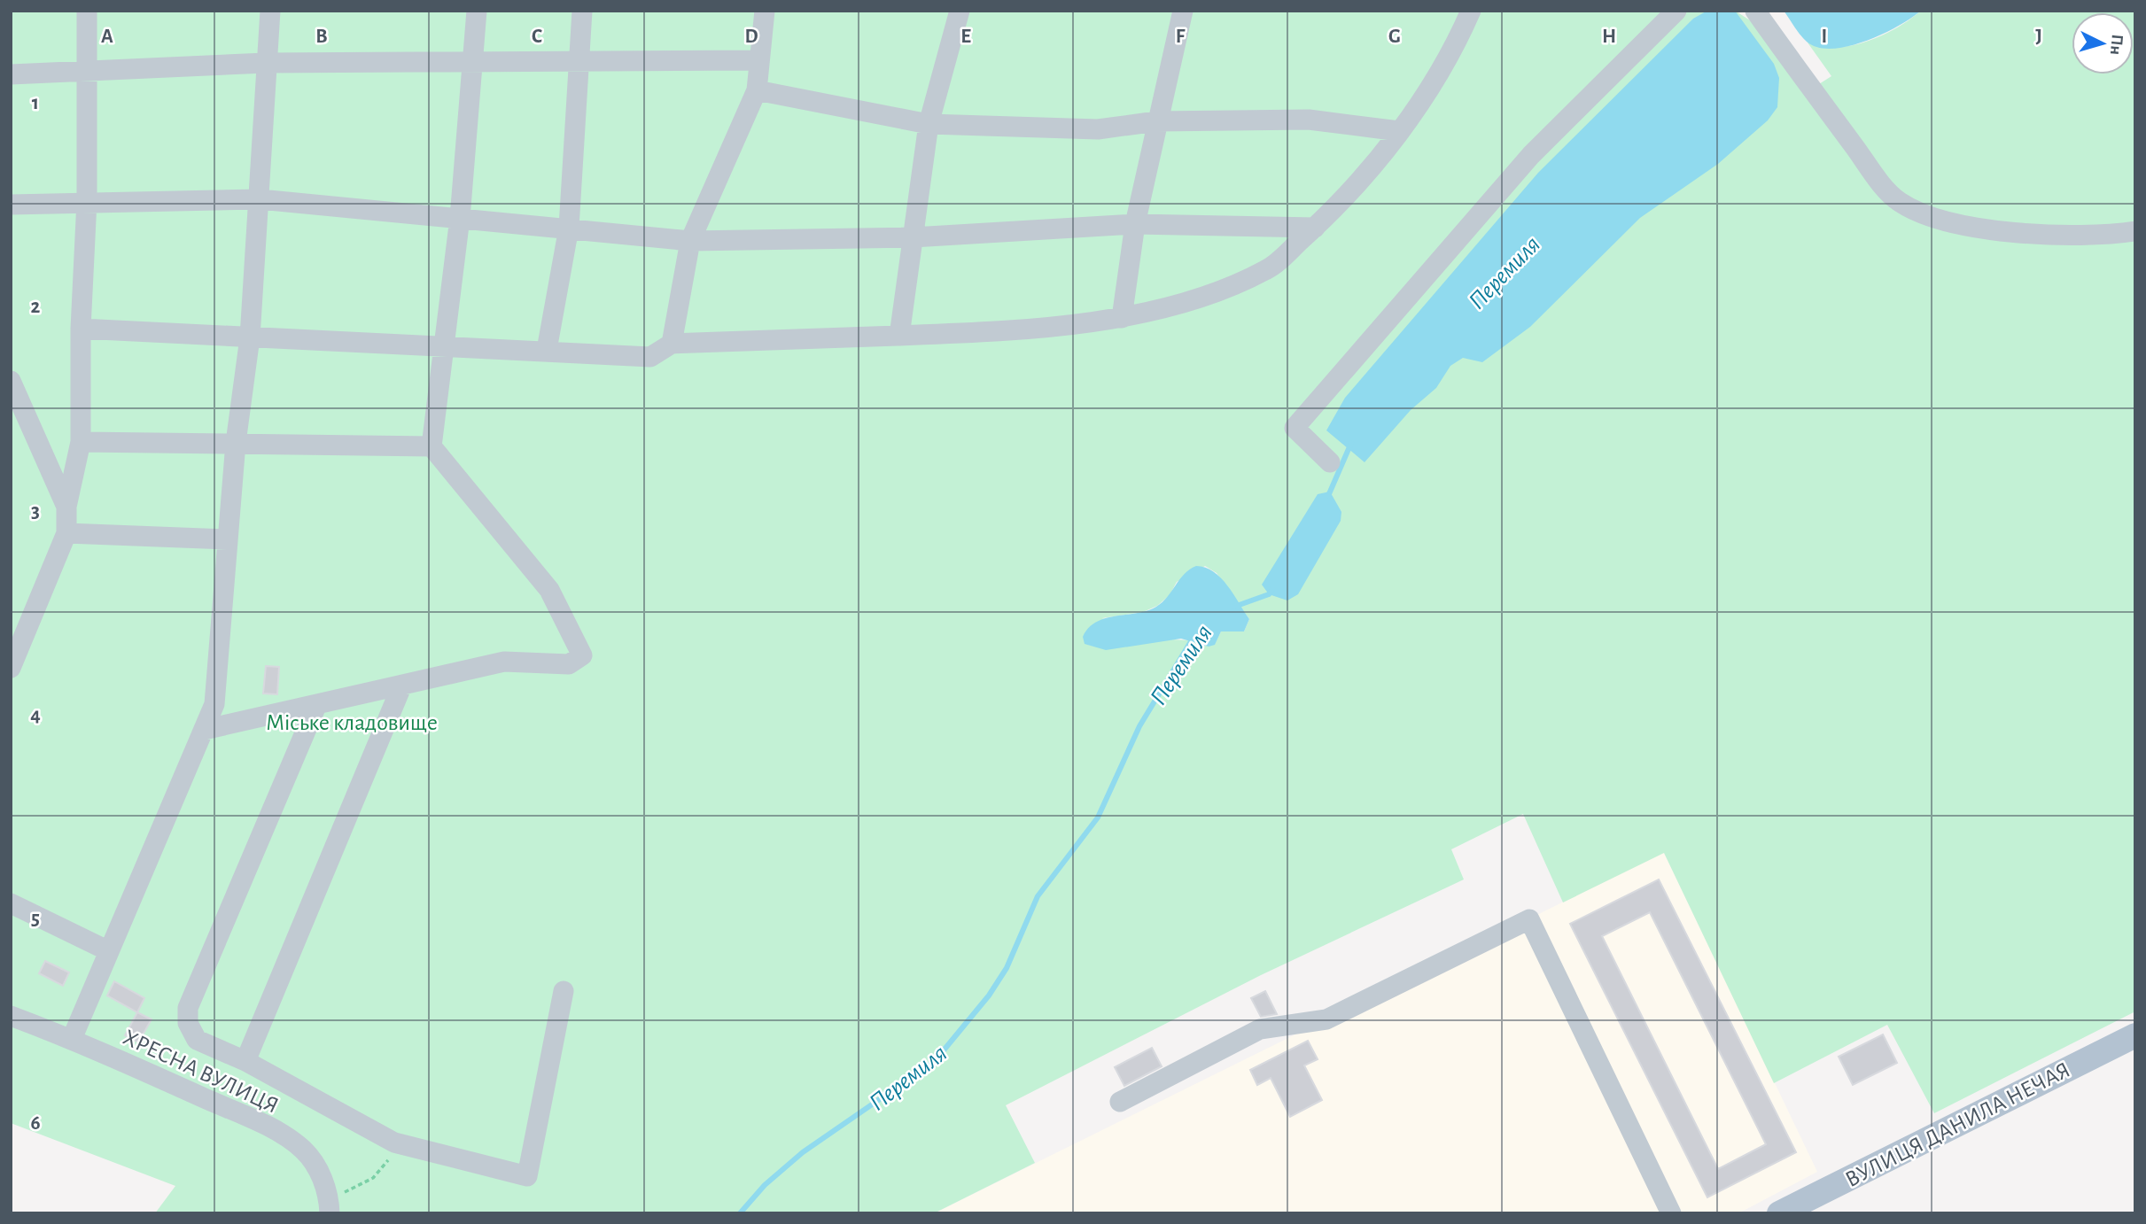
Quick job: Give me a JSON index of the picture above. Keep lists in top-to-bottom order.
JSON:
{
  "streets": {
    "main road": ["ВУЛИЦЯ ДАНИЛА НЕЧАЯ"],
    "lane": ["ХРЕСНА ВУЛИЦЯ"]
  },
  "water": ["Перемиля"],
  "parks": ["Міське кладовище"],
  "north": "right",
  "grid": {
    "columns": [
      "A",
      "B",
      "C",
      "D",
      "E",
      "F",
      "G",
      "H",
      "I",
      "J"
    ],
    "rows": [
      "1",
      "2",
      "3",
      "4",
      "5",
      "6"
    ]
  }
}
